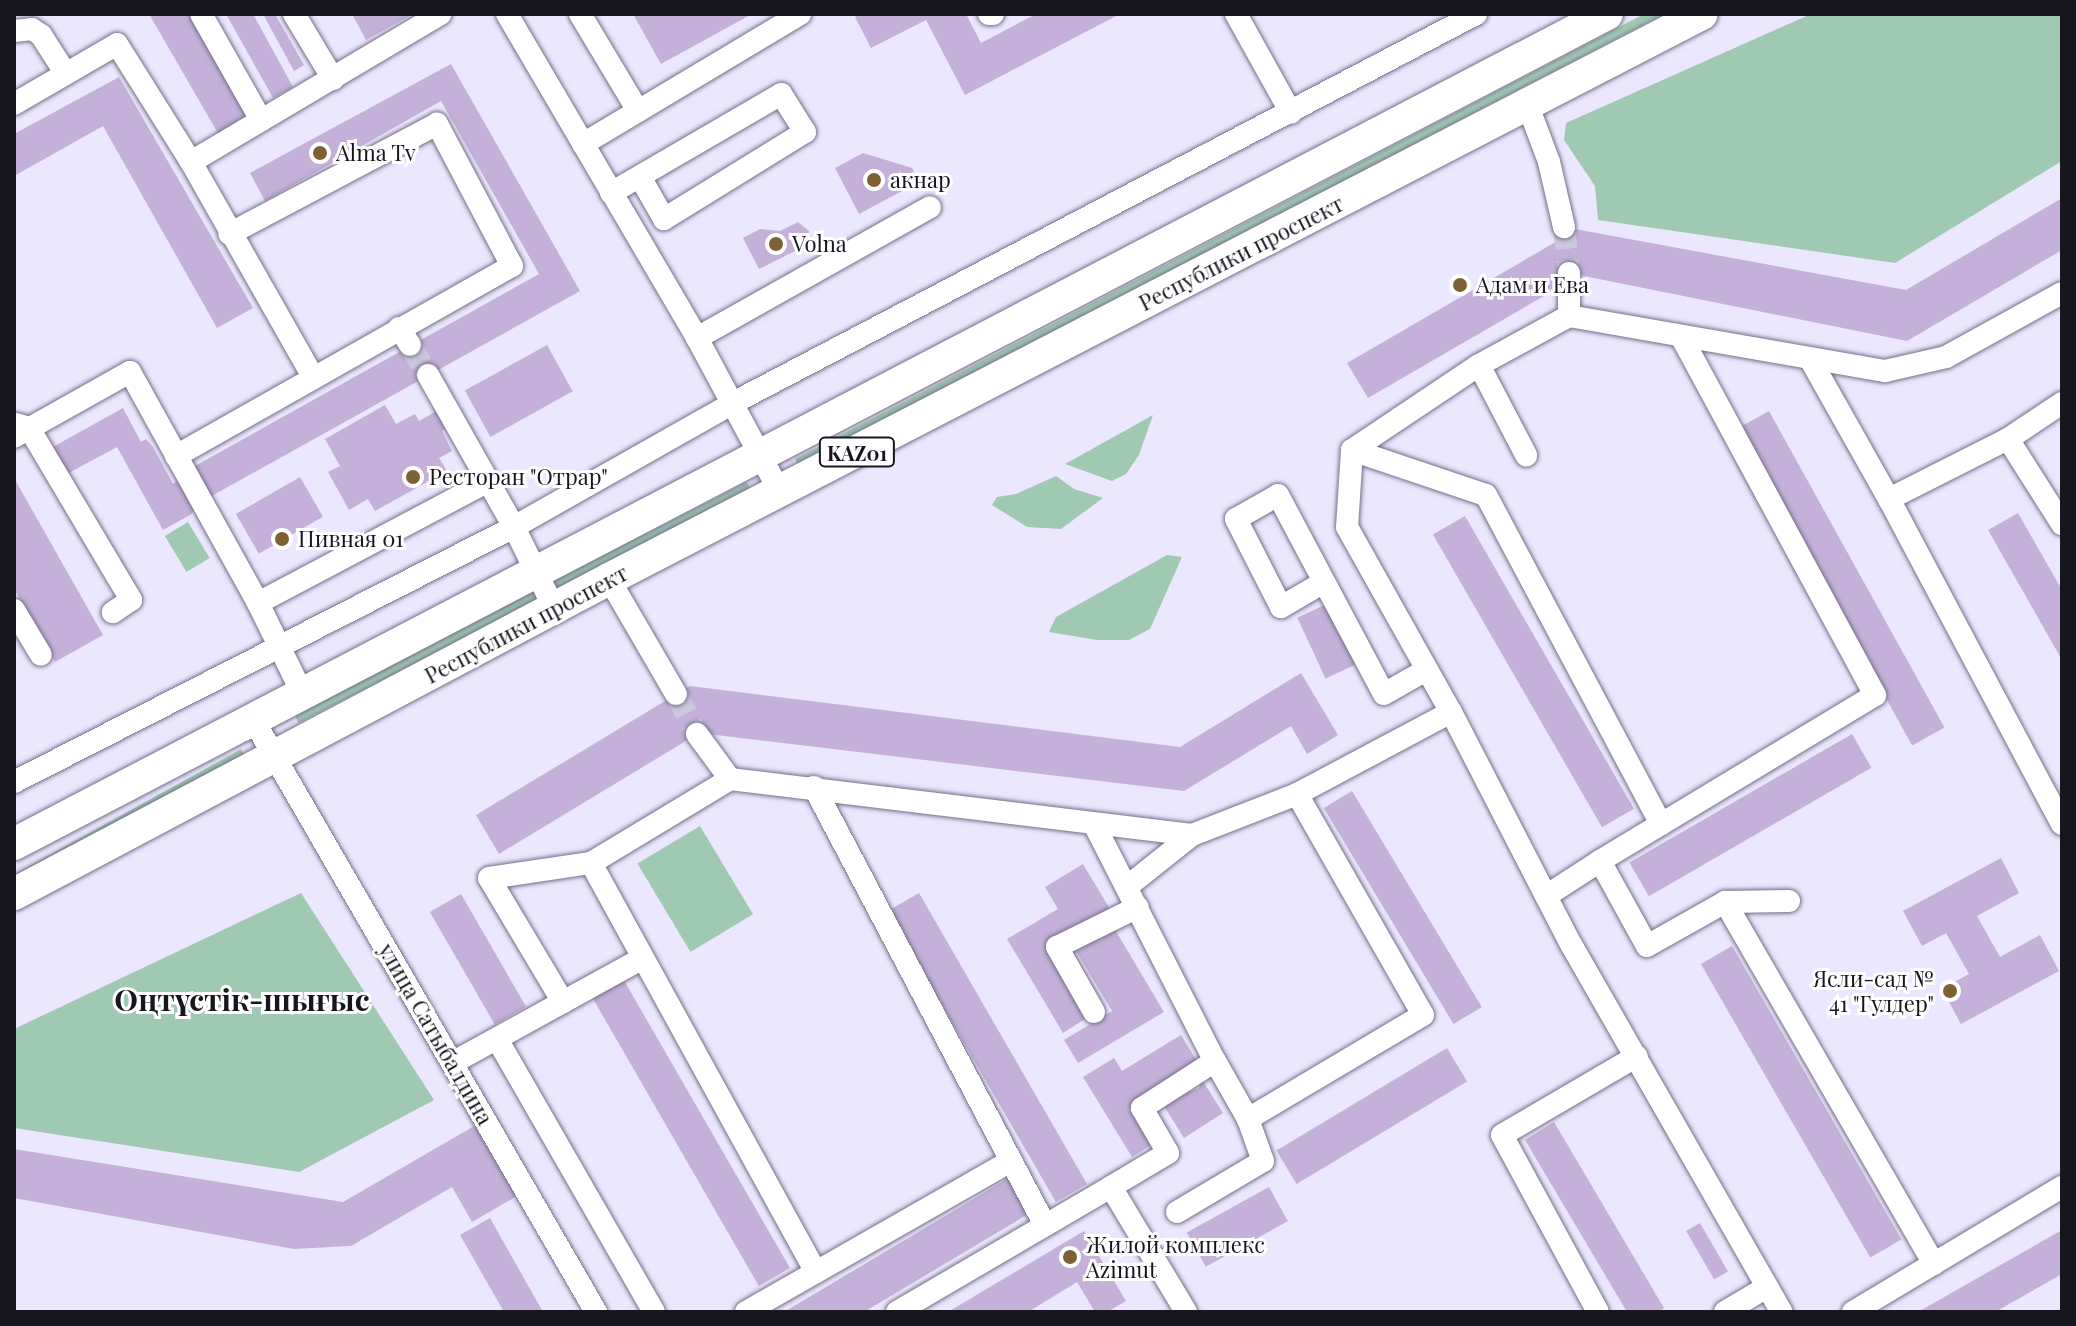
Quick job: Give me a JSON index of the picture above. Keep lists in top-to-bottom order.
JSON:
{
  "streets": {
    "highway": ["Республики проспект", "KАZ01"],
    "street": ["улица Сатыбалдина"]
  },
  "crossings": [
    ["Республики проспект", "улица Сатыбалдина"]
  ],
  "districts": ["Оңтүстік-шығыс"],
  "places": [
    "Alma Tv",
    "акнар",
    "Volna",
    "Адам и Ева",
    "Ресторан \"Отрар\"",
    "Пивная 01",
    "Ясли-сад № 41 \"Гулдер\"",
    "Жилой комплекс Azimut"
  ]
}
